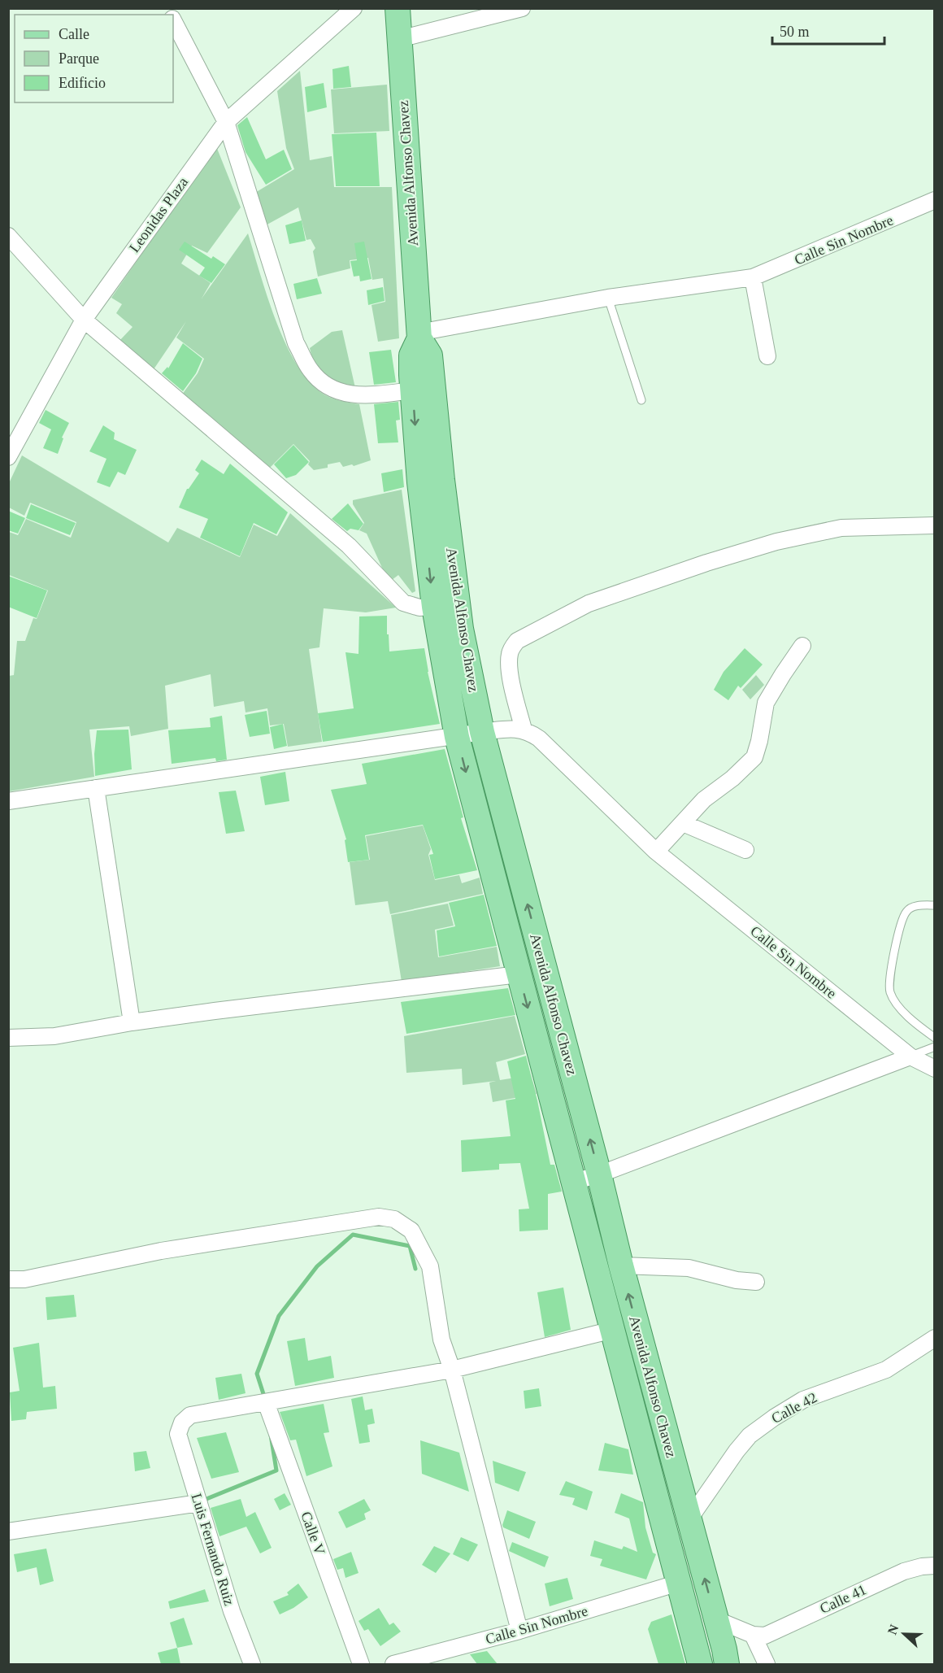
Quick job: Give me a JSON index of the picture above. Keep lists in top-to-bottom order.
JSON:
{
  "streets": {
    "main road": ["Avenida Alfonso Chavez"],
    "street": [
      "Leonidas Plaza",
      "Calle Sin Nombre",
      "Calle 42",
      "Calle V",
      "Luis Fernando Ruiz",
      "Calle 41"
    ]
  },
  "crossings": [
    ["Avenida Alfonso Chavez", "Calle Sin Nombre"],
    ["Avenida Alfonso Chavez", "Calle 42"],
    ["Calle V", "Luis Fernando Ruiz"]
  ],
  "legend": ["Calle", "Parque", "Edificio"],
  "scale_bar": "50 m",
  "north": "left"
}
